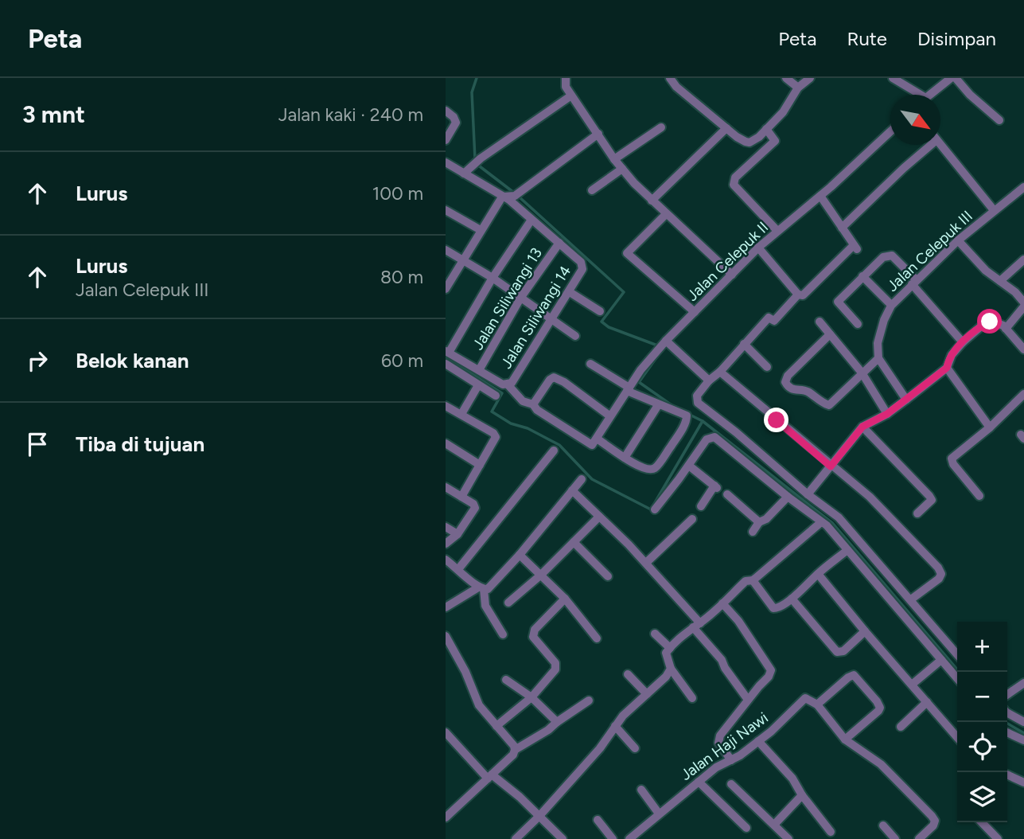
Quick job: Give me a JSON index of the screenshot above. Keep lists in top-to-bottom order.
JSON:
{
  "streets": {
    "street": [
      "Jalan Celepuk III",
      "Jalan Celepuk II",
      "Jalan Siliwangi 13",
      "Jalan Siliwangi 14",
      "Jalan Haji Nawi"
    ]
  },
  "crossings": [
    ["Jalan Siliwangi 13", "Jalan Siliwangi 14"]
  ],
  "north": "bottom right",
  "page": {
    "header": "Peta",
    "nav": ["Peta", "Rute", "Disimpan"],
    "heading": ["3 mnt", "Jalan kaki · 240 m"],
    "list": [
      ["Lurus", "100 m"],
      ["Lurus", "Jalan Celepuk III", "80 m"],
      ["Belok kanan", "60 m"],
      "Tiba di tujuan"
    ],
    "map_buttons": ["+", "−"]
  }
}
